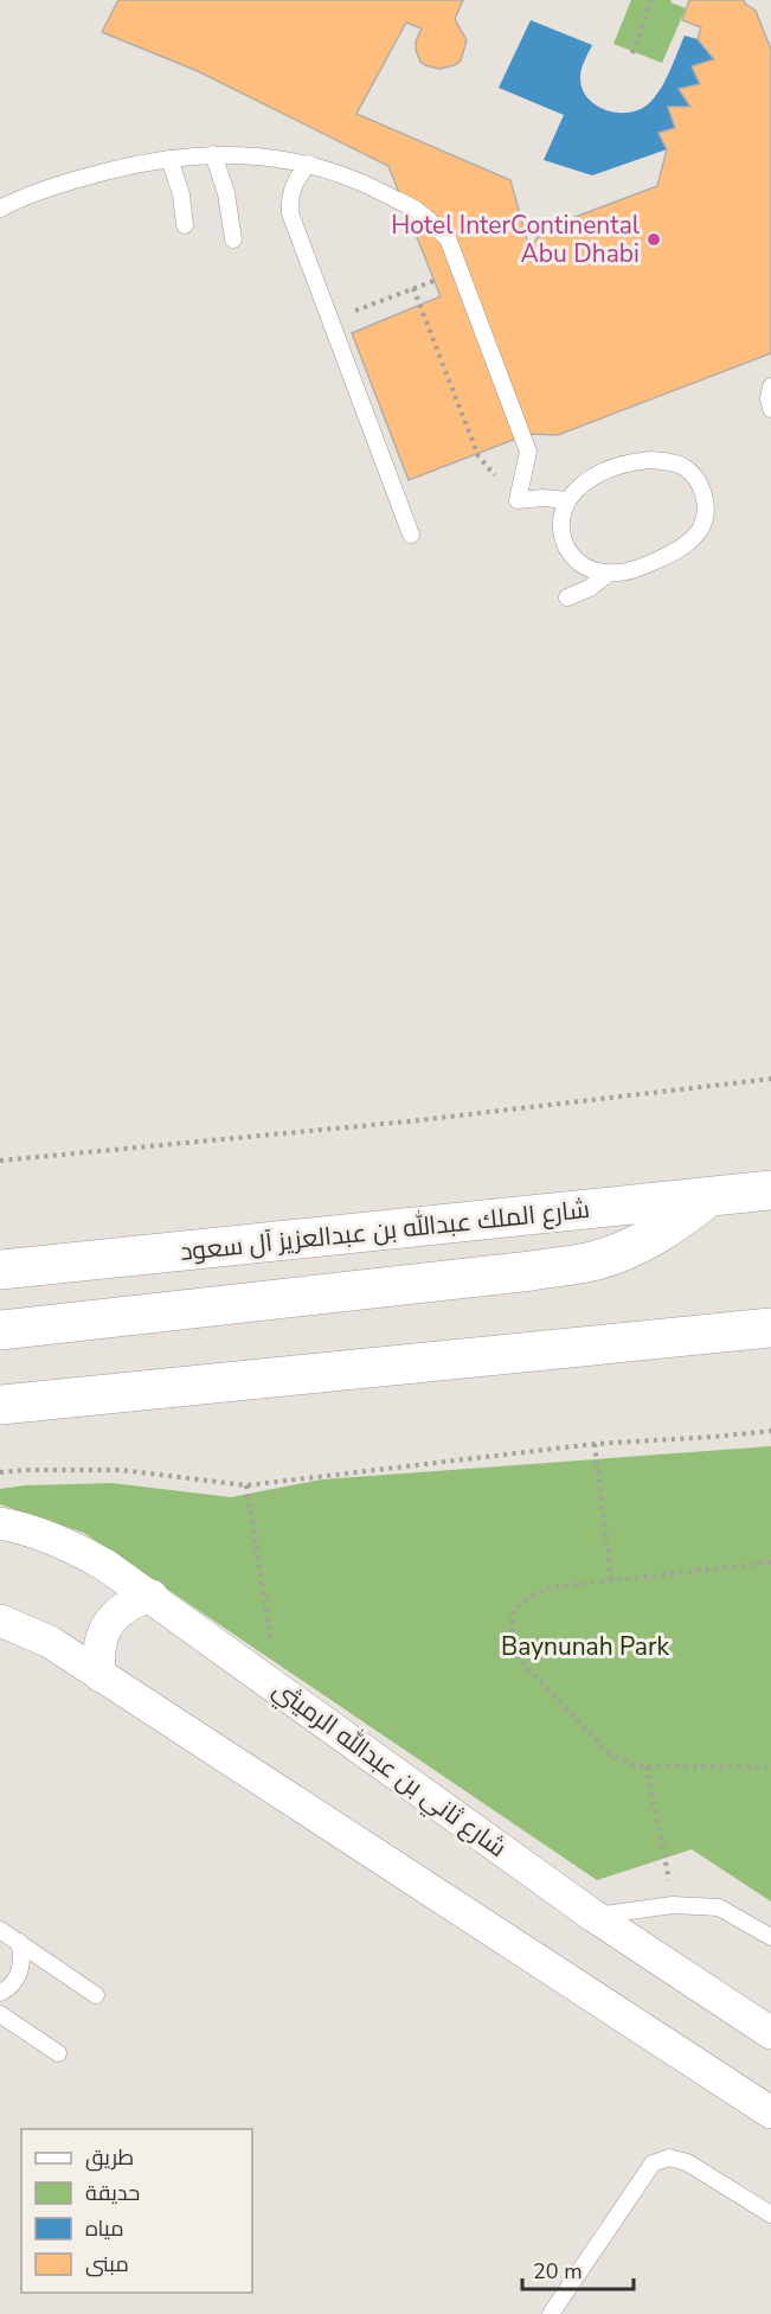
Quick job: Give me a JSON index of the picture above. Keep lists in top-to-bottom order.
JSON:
{
  "streets": {
    "main road": ["شارع الملك عبدالله بن عبدالعزيز آل سعود"],
    "street": ["شارع ثاني بن عبدالله الرميثي"]
  },
  "parks": ["Baynunah Park"],
  "places": ["Hotel InterContinental Abu Dhabi"],
  "legend": [
    "طريق",
    "حديقة",
    "مياه",
    "مبنى"
  ],
  "scale_bar": "20 m"
}
